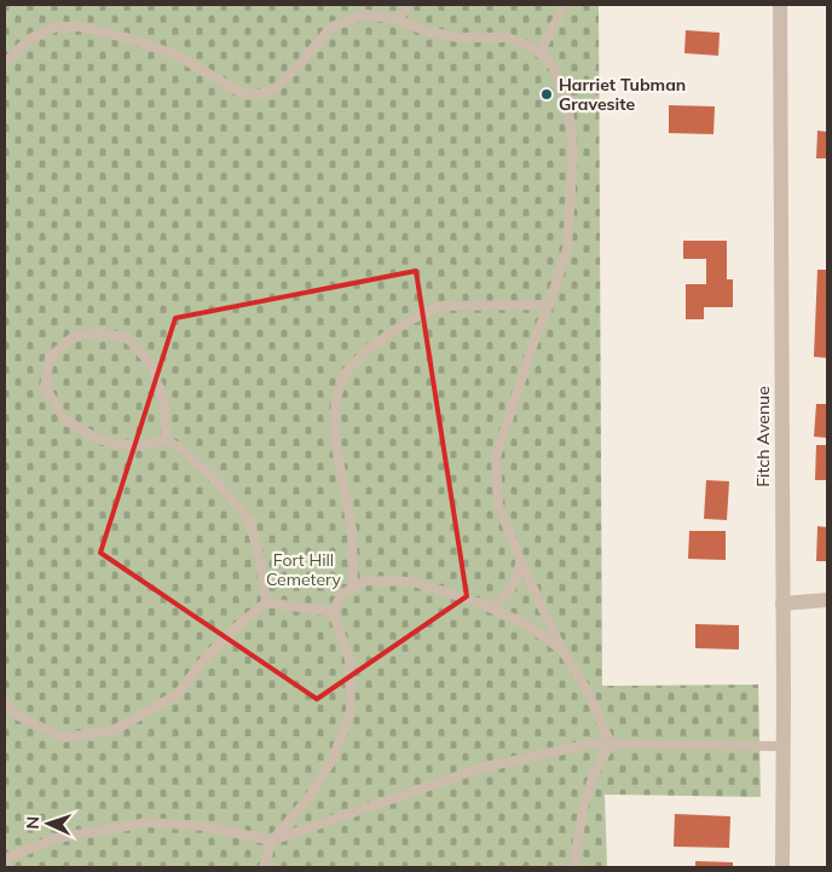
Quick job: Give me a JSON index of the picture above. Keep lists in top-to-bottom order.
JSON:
{
  "streets": {
    "street": ["Fitch Avenue"]
  },
  "parks": ["Fort Hill Cemetery"],
  "places": ["Harriet Tubman Gravesite"],
  "north": "left"
}
